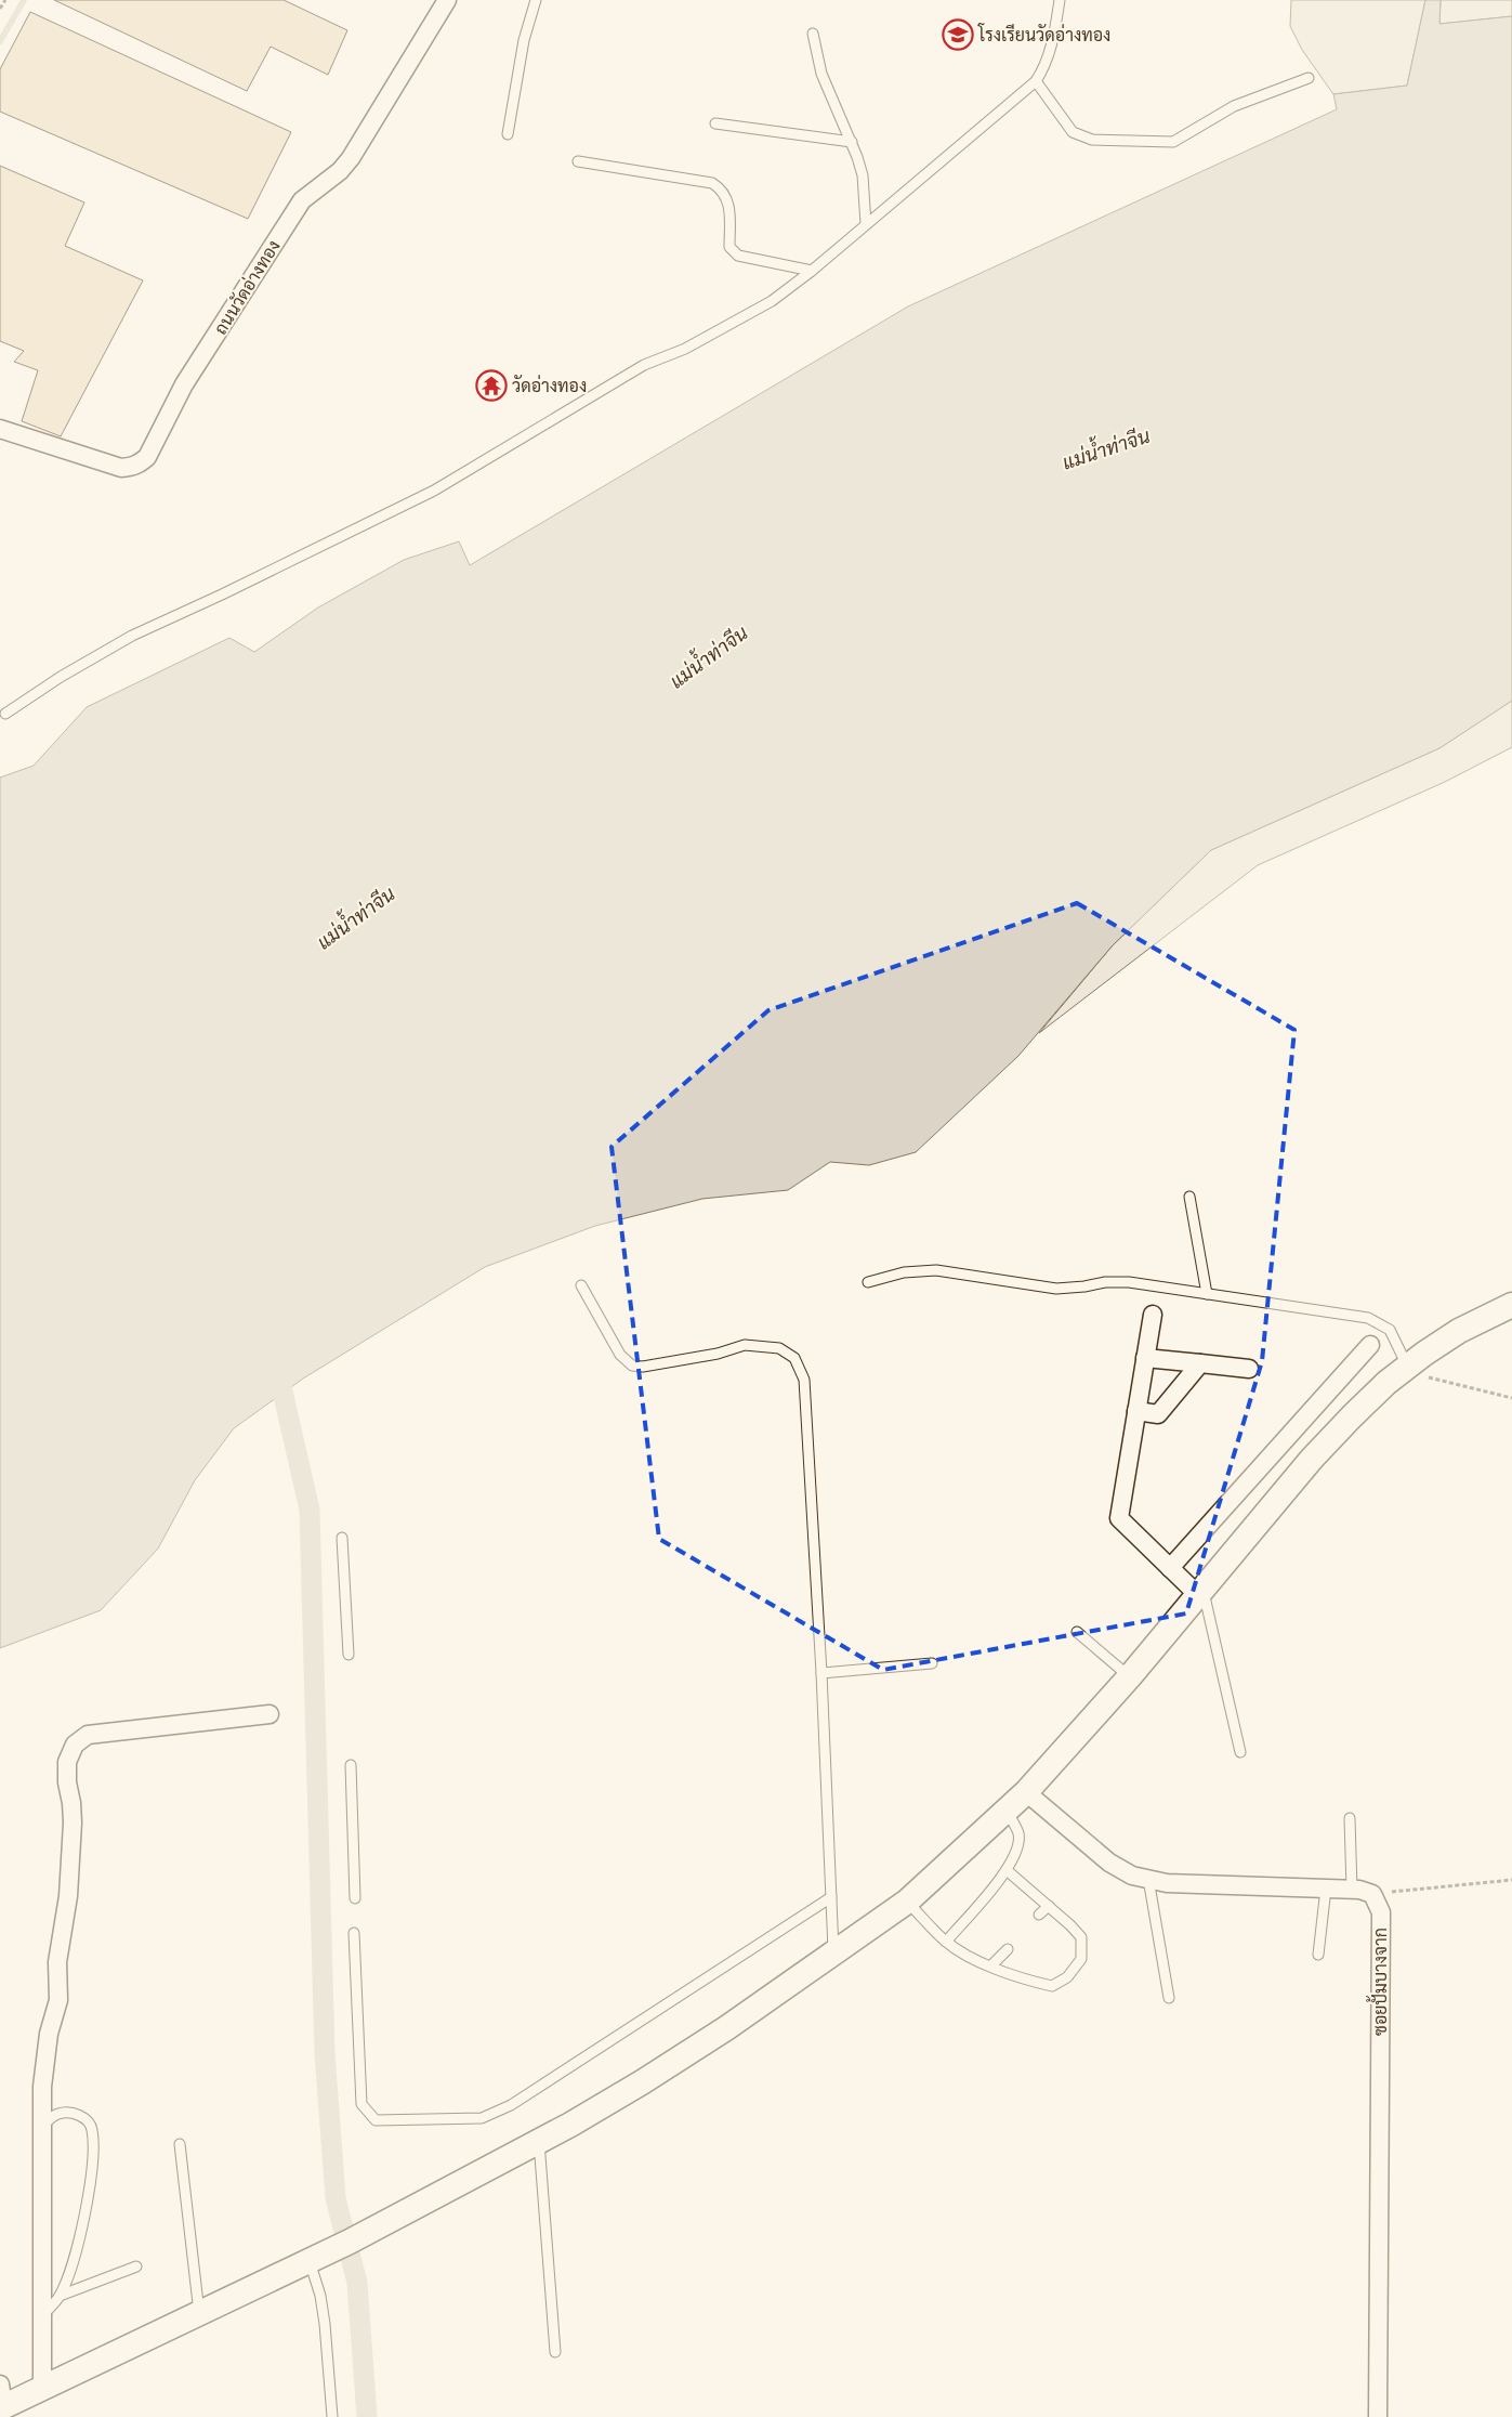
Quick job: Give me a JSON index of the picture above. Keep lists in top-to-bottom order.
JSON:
{
  "streets": {
    "street": ["ถนนวัดอ่างทอง", "ซอยปั้มบางจาก"]
  },
  "water": ["แม่น้ำท่าจีน"],
  "places": {
    "school or university": ["โรงเรียนวัดอ่างทอง"],
    "temple": ["วัดอ่างทอง"]
  }
}
